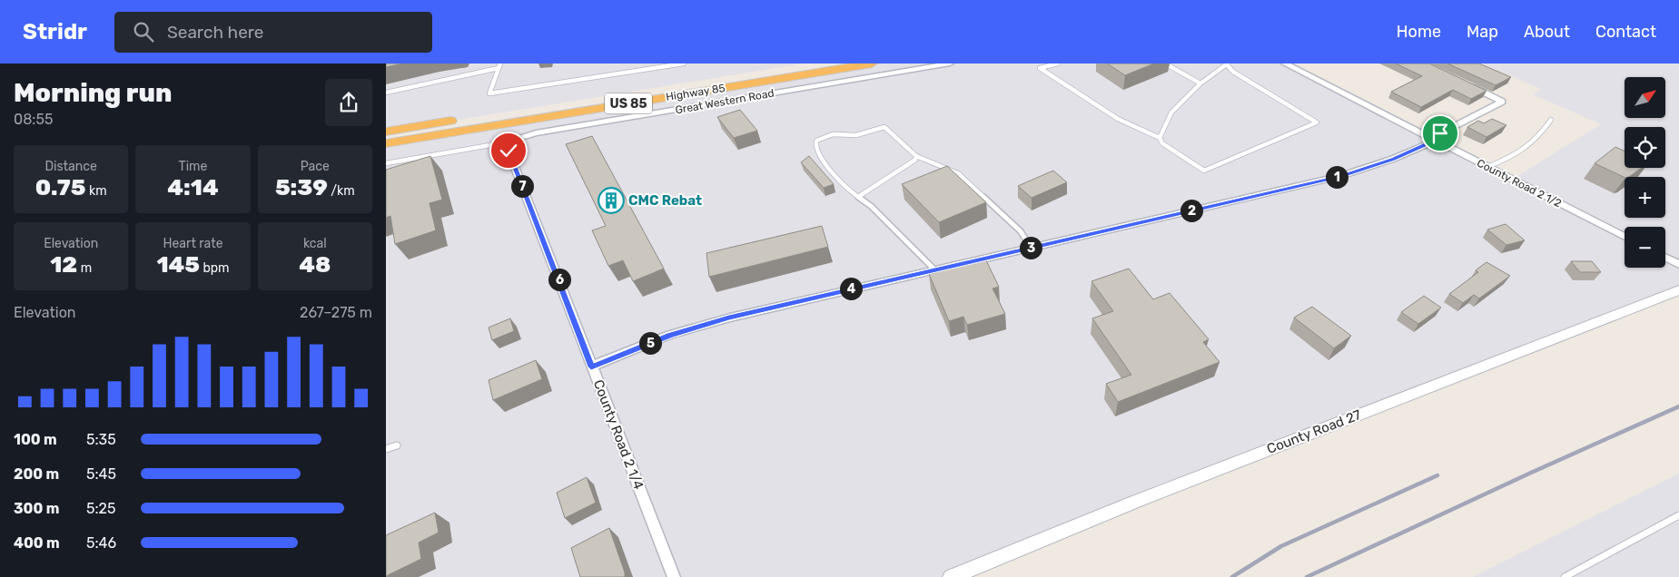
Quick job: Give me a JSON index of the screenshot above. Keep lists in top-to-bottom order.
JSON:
{
  "streets": {
    "highway": ["Highway 85", "US 85"],
    "street": [
      "Great Western Road",
      "County Road 2 1/2",
      "County Road 27",
      "County Road 2 1/4"
    ]
  },
  "crossings": [
    ["Great Western Road", "County Road 2 1/4"]
  ],
  "places": {
    "building": ["CMC Rebat"]
  },
  "north": "top right",
  "page": {
    "header": "Stridr",
    "search": "Search here",
    "nav": [
      "Home",
      "Map",
      "About",
      "Contact"
    ],
    "heading": ["Morning run", "08:55"],
    "map_buttons": ["+", "−"],
    "stats": [
      ["Distance", "0.75 km"],
      ["Time", "4:14"],
      ["Pace", "5:39 /km"],
      ["Elevation", "12 m"],
      ["Heart rate", "145 bpm"],
      ["kcal", "48"]
    ],
    "pins": [
      "1",
      "7",
      "2",
      "3",
      "6",
      "4",
      "5"
    ],
    "chart": ["Elevation", "267–275 m"],
    "list": [
      {
        "name": "100 m",
        "note": "5:35"
      },
      {
        "name": "200 m",
        "note": "5:45"
      },
      {
        "name": "300 m",
        "note": "5:25"
      },
      {
        "name": "400 m",
        "note": "5:46"
      }
    ]
  }
}
